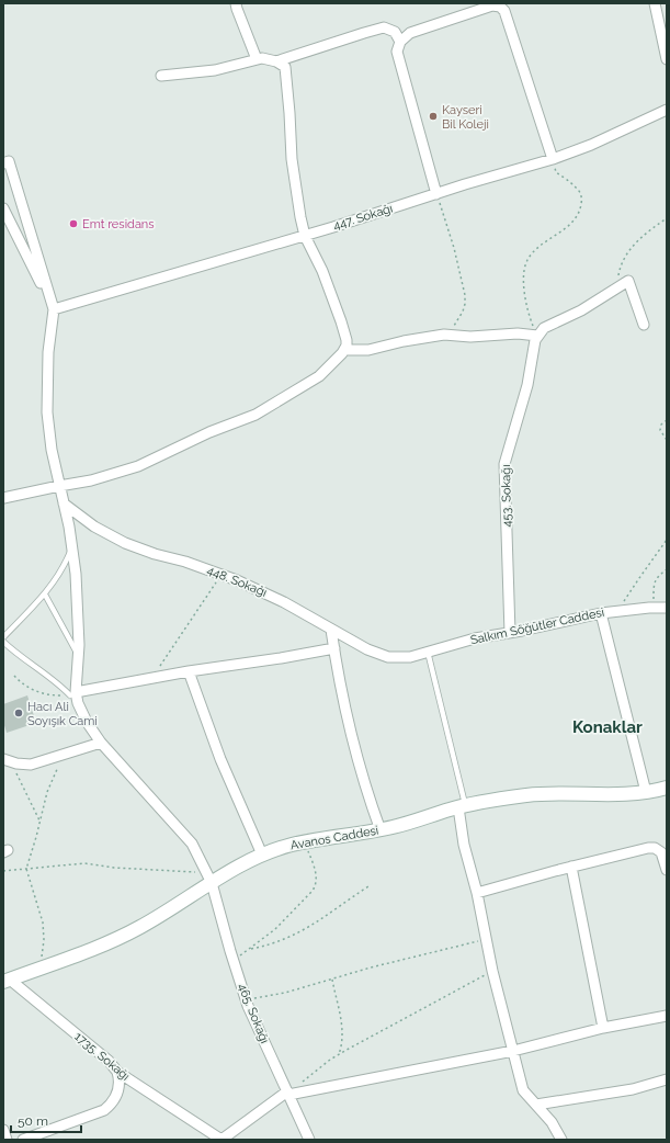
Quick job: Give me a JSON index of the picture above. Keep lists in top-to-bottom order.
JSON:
{
  "streets": {
    "street": [
      "447. Sokağı",
      "453. Sokağı",
      "448. Sokağı",
      "Salkım Söğütler Caddesi",
      "Avanos Caddesi",
      "465. Sokağı",
      "1735. Sokağı"
    ]
  },
  "crossings": [
    ["453. Sokağı", "Salkım Söğütler Caddesi"],
    ["448. Sokağı", "Salkım Söğütler Caddesi"],
    ["Avanos Caddesi", "465. Sokağı"],
    ["Avanos Caddesi", "1735. Sokağı"]
  ],
  "districts": ["Konaklar"],
  "places": ["Kayseri Bil Koleji", "Emt residans", "Hacı Ali Soyışık Cami"],
  "scale_bar": "50 m"
}
